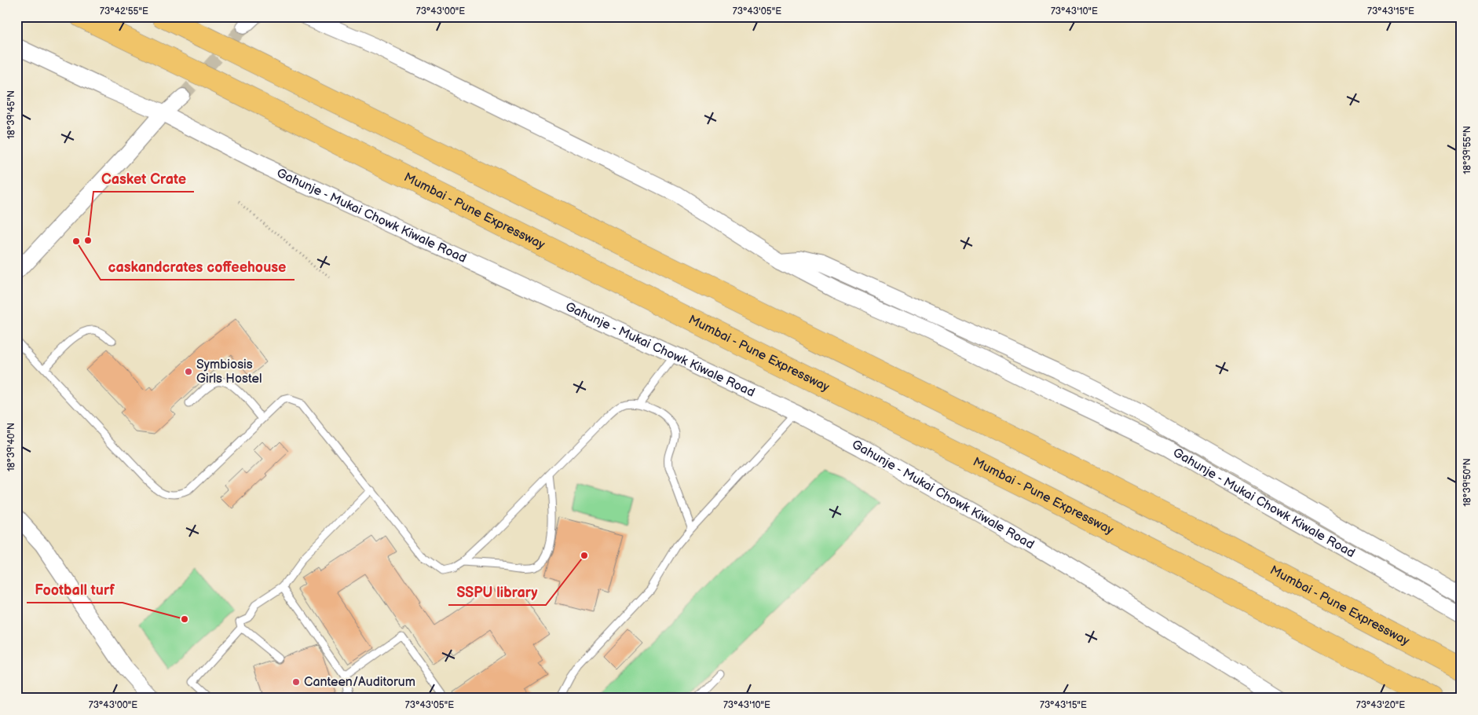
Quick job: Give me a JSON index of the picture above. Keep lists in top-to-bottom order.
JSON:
{
  "streets": {
    "highway": ["Mumbai - Pune Expressway"],
    "street": ["Gahunje - Mukai Chowk Kiwale Road"]
  },
  "places": [
    "Casket Crate",
    "caskandcrates coffeehouse",
    "Symbiosis Girls Hostel",
    "SSPU library",
    "Football turf",
    "Canteen/Auditorum"
  ],
  "coordinates": [
    "73°42'55\"E",
    "73°43'00\"E",
    "73°43'05\"E",
    "73°43'10\"E",
    "73°43'15\"E",
    "18°39'45\"N",
    "18°39'55\"N",
    "18°39'40\"N",
    "18°39'50\"N",
    "73°43'20\"E"
  ]
}
